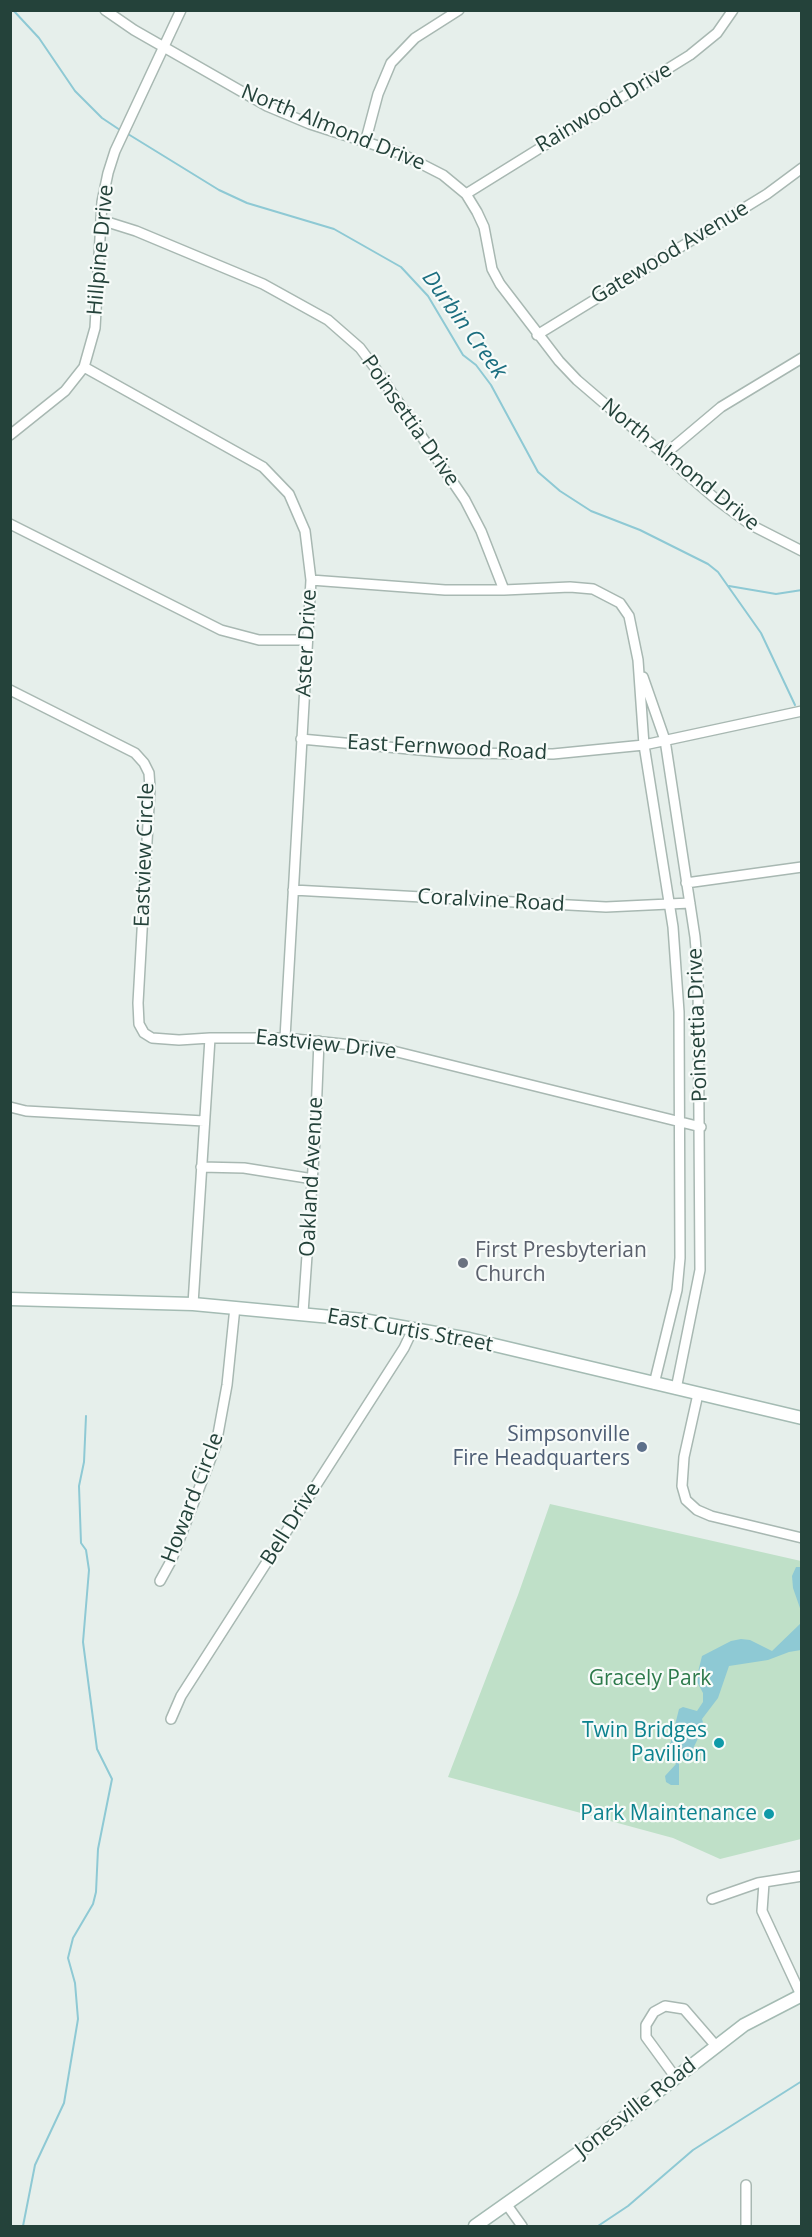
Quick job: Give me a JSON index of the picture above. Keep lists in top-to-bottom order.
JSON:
{
  "streets": {
    "main road": ["East Curtis Street", "Jonesville Road"],
    "street": [
      "Rainwood Drive",
      "North Almond Drive",
      "Hillpine Drive",
      "Gatewood Avenue",
      "Poinsettia Drive",
      "Aster Drive",
      "East Fernwood Road",
      "Eastview Circle",
      "Coralvine Road",
      "Eastview Drive",
      "Oakland Avenue",
      "Howard Circle",
      "Bell Drive"
    ]
  },
  "crossings": [
    ["Rainwood Drive", "North Almond Drive"],
    ["North Almond Drive", "Hillpine Drive"],
    ["North Almond Drive", "Gatewood Avenue"],
    ["Hillpine Drive", "Poinsettia Drive"],
    ["Hillpine Drive", "Aster Drive"],
    ["Poinsettia Drive", "East Fernwood Road"],
    ["Poinsettia Drive", "Coralvine Road"],
    ["Poinsettia Drive", "Eastview Drive"],
    ["Poinsettia Drive", "East Curtis Street"],
    ["Aster Drive", "East Fernwood Road"],
    ["Aster Drive", "Coralvine Road"],
    ["Aster Drive", "Eastview Drive"],
    ["Eastview Circle", "Eastview Drive"],
    ["Eastview Drive", "Oakland Avenue"],
    ["Oakland Avenue", "East Curtis Street"],
    ["East Curtis Street", "Howard Circle"],
    ["East Curtis Street", "Bell Drive"]
  ],
  "water": ["Durbin Creek"],
  "parks": ["Gracely Park"],
  "places": [
    "First Presbyterian Church",
    "Simpsonville Fire Headquarters",
    "Twin Bridges Pavilion",
    "Park Maintenance"
  ]
}
